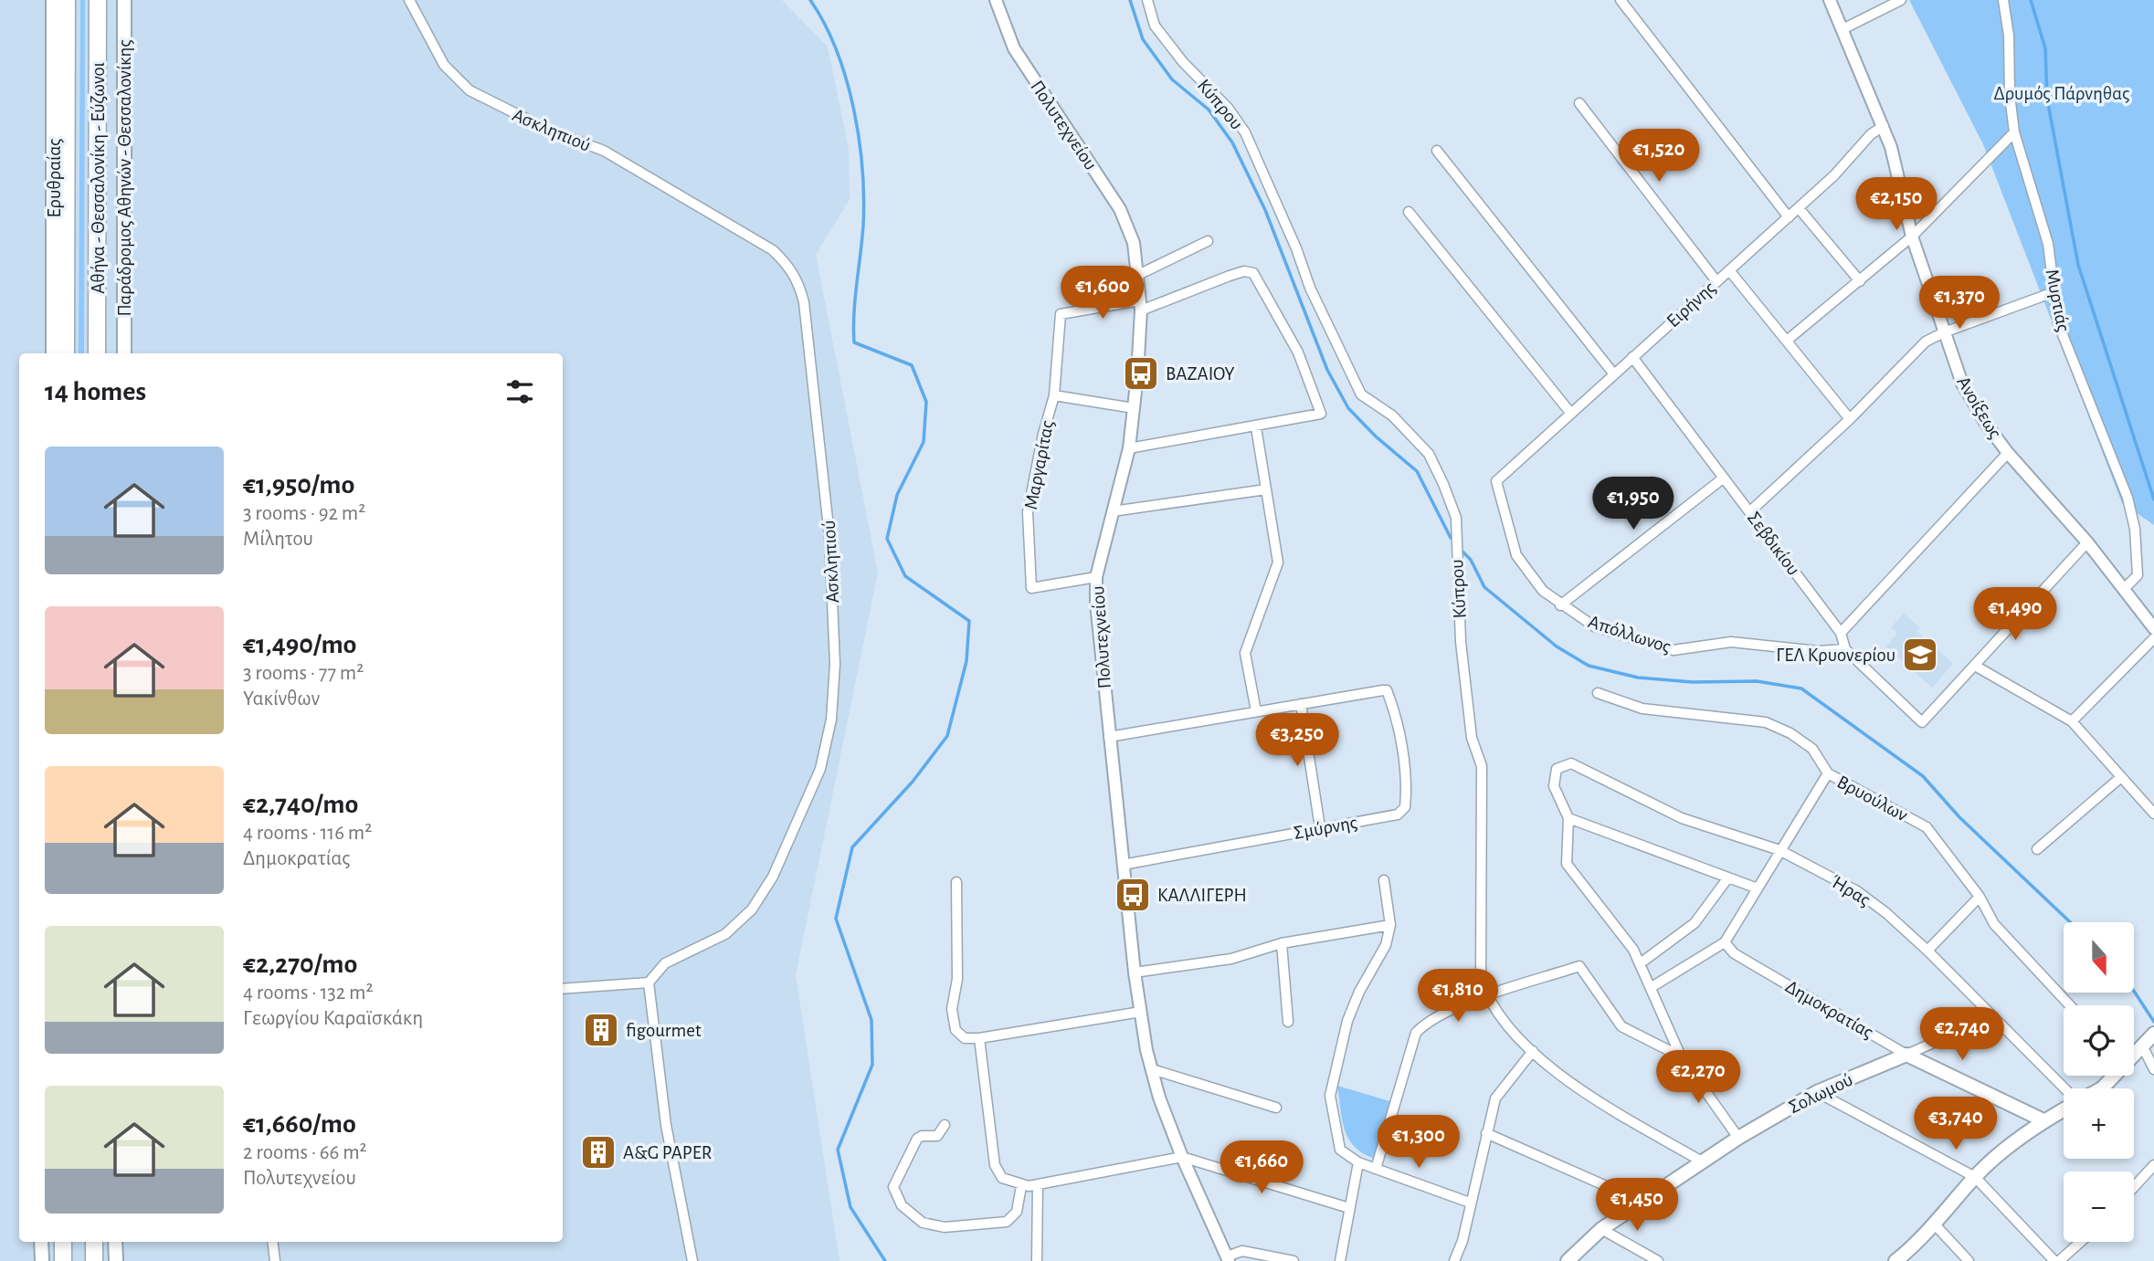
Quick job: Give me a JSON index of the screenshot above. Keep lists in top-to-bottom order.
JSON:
{
  "streets": {
    "highway": ["Αθήνα - Θεσσαλονίκη - Εύζωνοι"],
    "main road": [
      "Ερυθραίας",
      "Παράδρομος Αθηνών - Θεσσαλονίκης",
      "Δημοκρατίας",
      "Σολωμού"
    ],
    "street": [
      "Κύπρου",
      "Πολυτεχνείου",
      "Ασκληπιού",
      "Μυρτιάς",
      "Ειρήνης",
      "Ανοίξεως",
      "Μαργαρίτας",
      "Σεβδικίου",
      "Απόλλωνος",
      "Βρυούλων",
      "Σμύρνης",
      "Ήρας"
    ]
  },
  "crossings": [
    ["Κύπρου", "Σολωμού"],
    ["Πολυτεχνείου", "Μαργαρίτας"],
    ["Πολυτεχνείου", "Σμύρνης"],
    ["Μυρτιάς", "Ανοίξεως"],
    ["Ειρήνης", "Ανοίξεως"],
    ["Ειρήνης", "Σεβδικίου"],
    ["Ειρήνης", "Απόλλωνος"],
    ["Σεβδικίου", "Απόλλωνος"],
    ["Ήρας", "Σολωμού"],
    ["Δημοκρατίας", "Σολωμού"]
  ],
  "parks": ["Δρυμός Πάρνηθας"],
  "places": {
    "bus stop": ["ΒΑΖΑΙΟΥ", "ΚΑΛΛΙΓΕΡΗ"],
    "school or university": ["ΓΕΛ Κρυονερίου"],
    "building": ["figourmet", "A&G PAPER"]
  },
  "north": "bottom",
  "page": {
    "price": [
      "€1,520",
      "€2,150",
      "€1,600",
      "€1,370",
      "€1,950",
      "€1,490",
      "€3,250",
      "€1,810",
      "€2,740",
      "€2,270",
      "€3,740",
      "€1,300",
      "€1,660",
      "€1,450"
    ],
    "heading": "14 homes",
    "list": [
      {
        "name": "€1,950/mo",
        "note": "3 rooms · 92 m² · Μίλητου"
      },
      {
        "name": "€1,490/mo",
        "note": "3 rooms · 77 m² · Υακίνθων"
      },
      {
        "name": "€2,740/mo",
        "note": "4 rooms · 116 m² · Δημοκρατίας"
      },
      {
        "name": "€2,270/mo",
        "note": "4 rooms · 132 m² · Γεωργίου Καραϊσκάκη"
      },
      {
        "name": "€1,660/mo",
        "note": "2 rooms · 66 m² · Πολυτεχνείου"
      }
    ],
    "map_buttons": ["+", "−"]
  }
}
